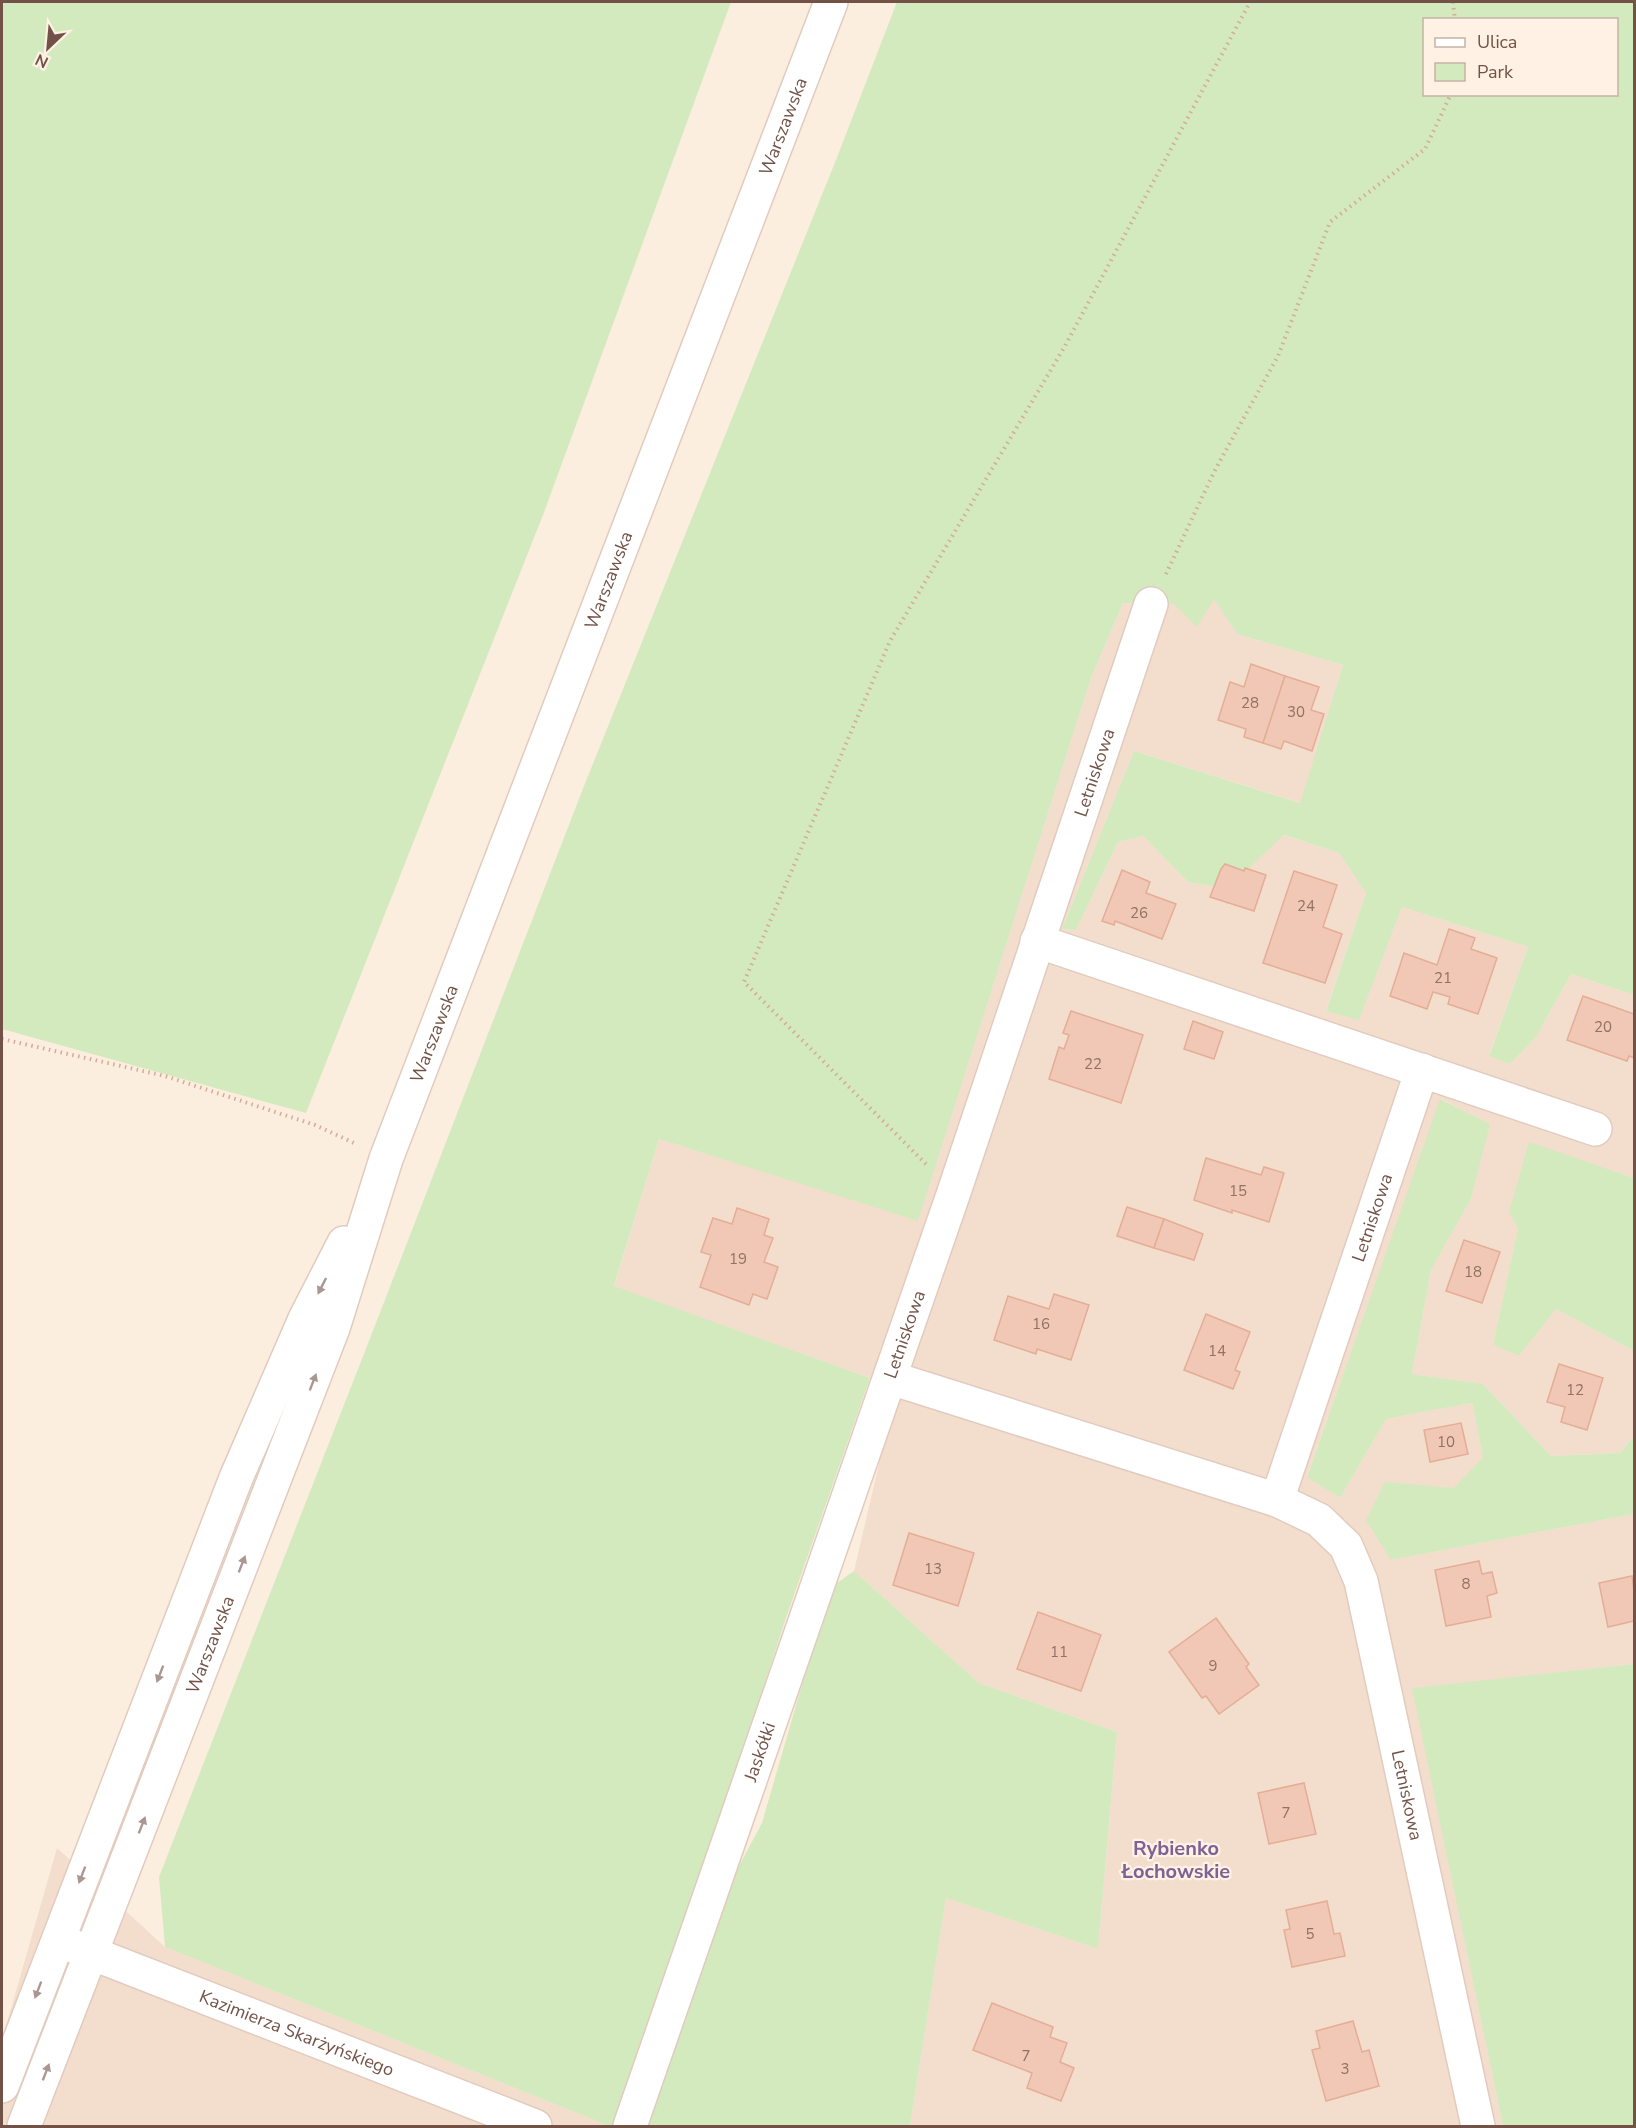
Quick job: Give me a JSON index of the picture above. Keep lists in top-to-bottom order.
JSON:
{
  "streets": {
    "street": [
      "Warszawska",
      "Letniskowa",
      "Jaskółki",
      "Kazimierza Skarżyńskiego"
    ]
  },
  "crossings": [
    ["Warszawska", "Kazimierza Skarżyńskiego"],
    ["Letniskowa", "Jaskółki"]
  ],
  "districts": ["Rybienko Łochowskie"],
  "house_numbers": [
    "28",
    "30",
    "24",
    "26",
    "21",
    "20",
    "22",
    "15",
    "19",
    "18",
    "16",
    "14",
    "12",
    "10",
    "13",
    "8",
    "11",
    "9",
    "7",
    "5",
    "7",
    "3"
  ],
  "legend": ["Ulica", "Park"],
  "north": "bottom left"
}
